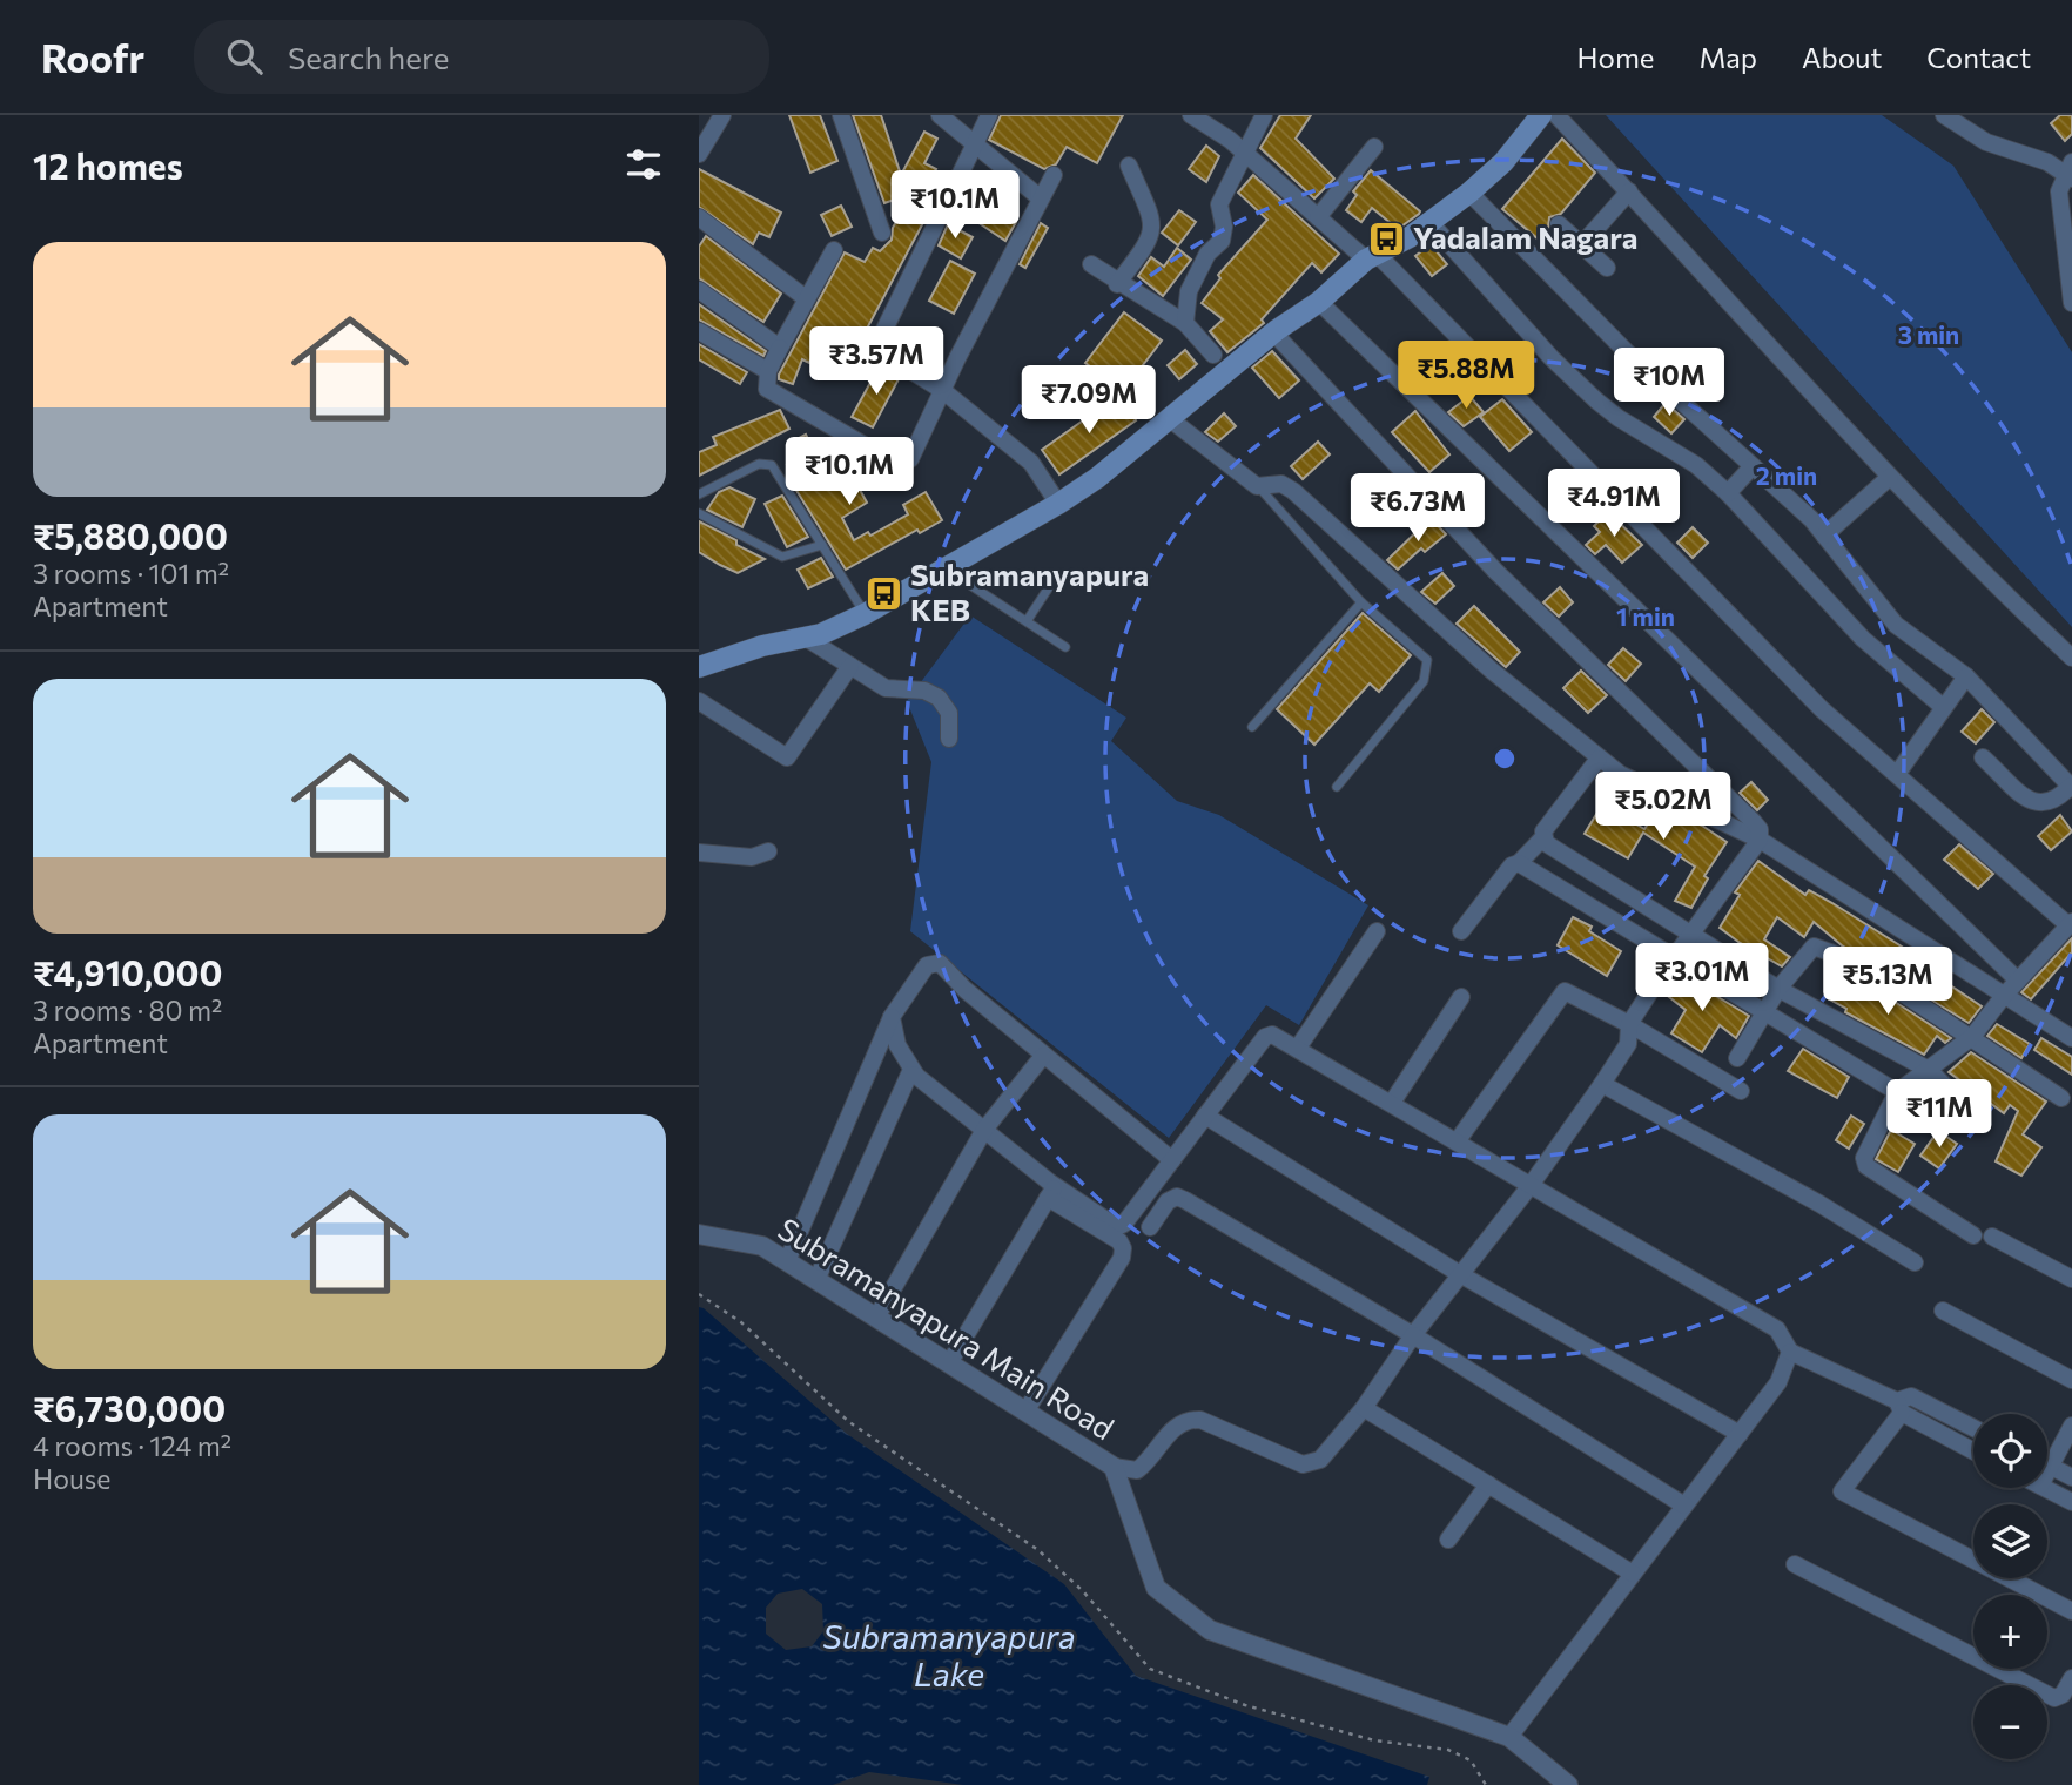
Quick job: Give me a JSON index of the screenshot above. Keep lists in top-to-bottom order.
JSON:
{
  "streets": {
    "street": ["Subramanyapura Main Road"]
  },
  "water": ["Subramanyapura Lake"],
  "places": {
    "bus stop": ["Yadalam Nagara", "Subramanyapura KEB"]
  },
  "page": {
    "header": "Roofr",
    "search": "Search here",
    "nav": [
      "Home",
      "Map",
      "About",
      "Contact"
    ],
    "heading": "12 homes",
    "price": [
      "₹10.1M",
      "₹3.57M",
      "₹5.88M",
      "₹10M",
      "₹7.09M",
      "₹10.1M",
      "₹4.91M",
      "₹6.73M",
      "₹5.02M",
      "₹3.01M",
      "₹5.13M",
      "₹11M"
    ],
    "list": [
      {
        "name": "₹5,880,000",
        "note": "3 rooms · 101 m² · Apartment"
      },
      {
        "name": "₹4,910,000",
        "note": "3 rooms · 80 m² · Apartment"
      },
      {
        "name": "₹6,730,000",
        "note": "4 rooms · 124 m² · House"
      }
    ],
    "map_buttons": ["+", "−"]
  },
  "rings": ["3 min", "2 min", "1 min"]
}
